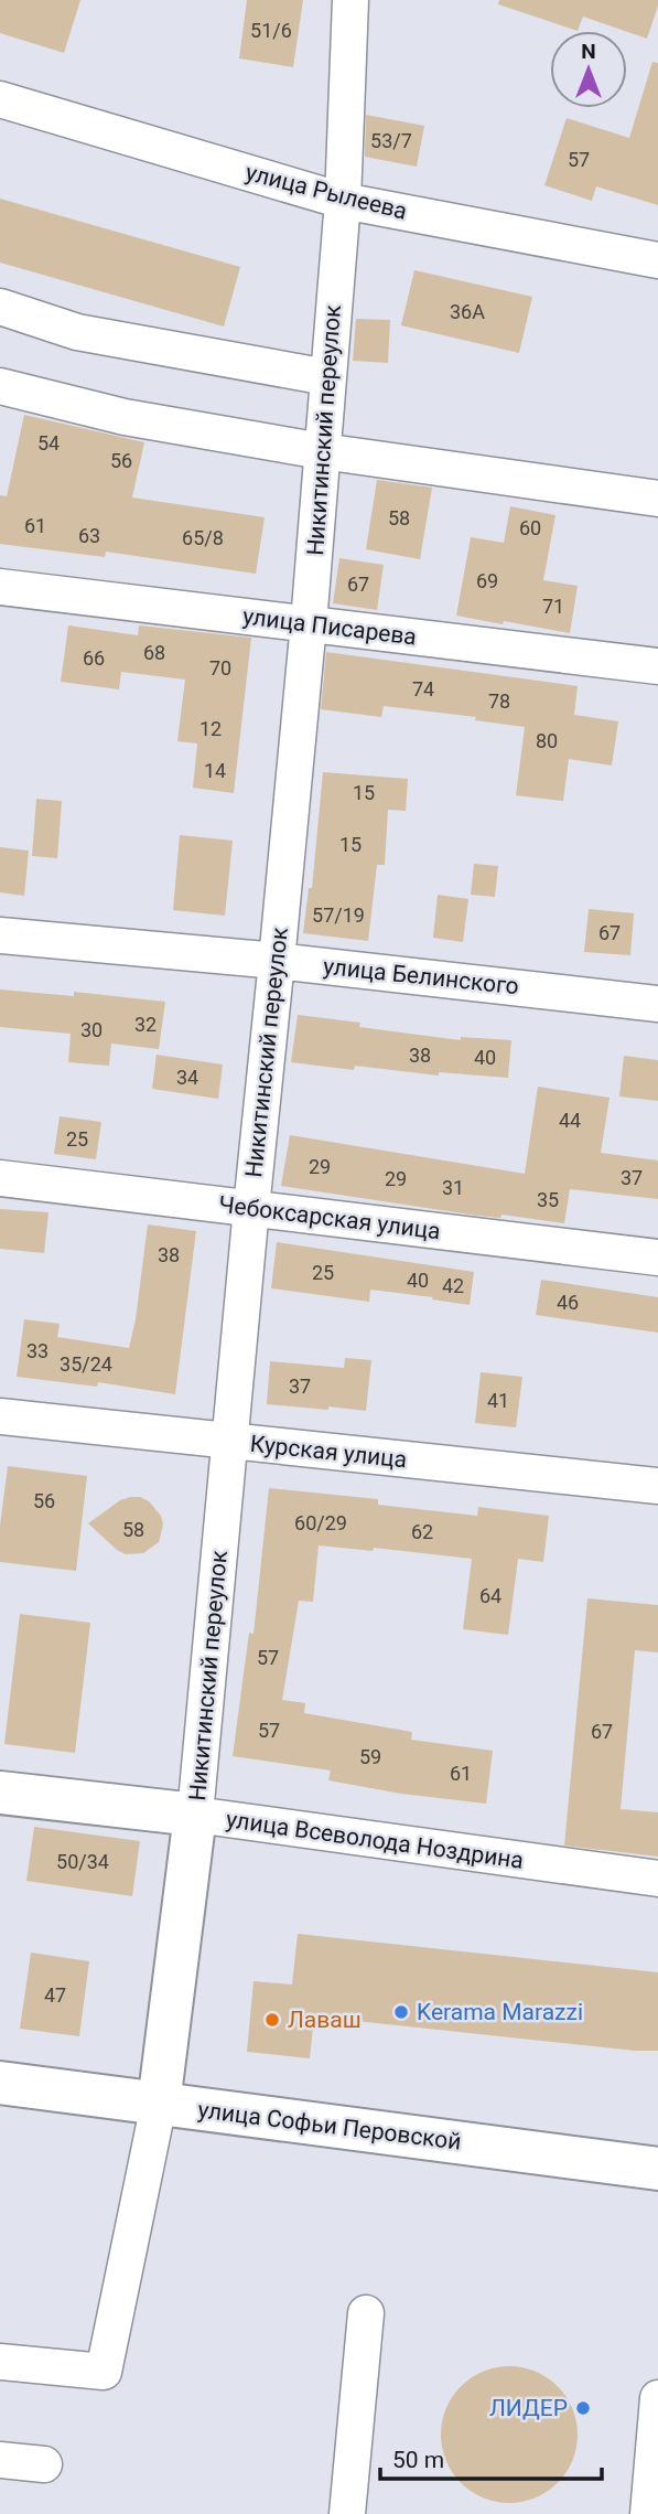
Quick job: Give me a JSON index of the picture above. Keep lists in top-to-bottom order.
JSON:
{
  "streets": {
    "main road": ["Никитинский переулок", "улица Всеволода Ноздрина", "улица Софьи Перовской"],
    "street": [
      "улица Рылеева",
      "улица Писарева",
      "улица Белинского",
      "Чебоксарская улица",
      "Курская улица"
    ]
  },
  "crossings": [
    ["улица Рылеева", "Никитинский переулок"],
    ["Никитинский переулок", "улица Писарева"],
    ["Никитинский переулок", "улица Белинского"],
    ["Никитинский переулок", "Чебоксарская улица"],
    ["Никитинский переулок", "Курская улица"],
    ["Никитинский переулок", "улица Всеволода Ноздрина"],
    ["Никитинский переулок", "улица Софьи Перовской"]
  ],
  "places": ["Kerama Marazzi", "Лаваш", "ЛИДЕР"],
  "house_numbers": [
    "51/6",
    "53/7",
    "57",
    "36А",
    "54",
    "56",
    "58",
    "61",
    "60",
    "63",
    "65/8",
    "69",
    "67",
    "71",
    "68",
    "66",
    "70",
    "74",
    "78",
    "12",
    "80",
    "14",
    "15",
    "15",
    "57/19",
    "67",
    "32",
    "30",
    "38",
    "40",
    "34",
    "44",
    "25",
    "29",
    "37",
    "29",
    "31",
    "35",
    "38",
    "25",
    "40",
    "42",
    "46",
    "33",
    "35/24",
    "37",
    "41",
    "56",
    "60/29",
    "58",
    "62",
    "64",
    "57",
    "57",
    "67",
    "59",
    "61",
    "50/34",
    "47"
  ],
  "scale_bar": "50 m",
  "north": "top"
}
